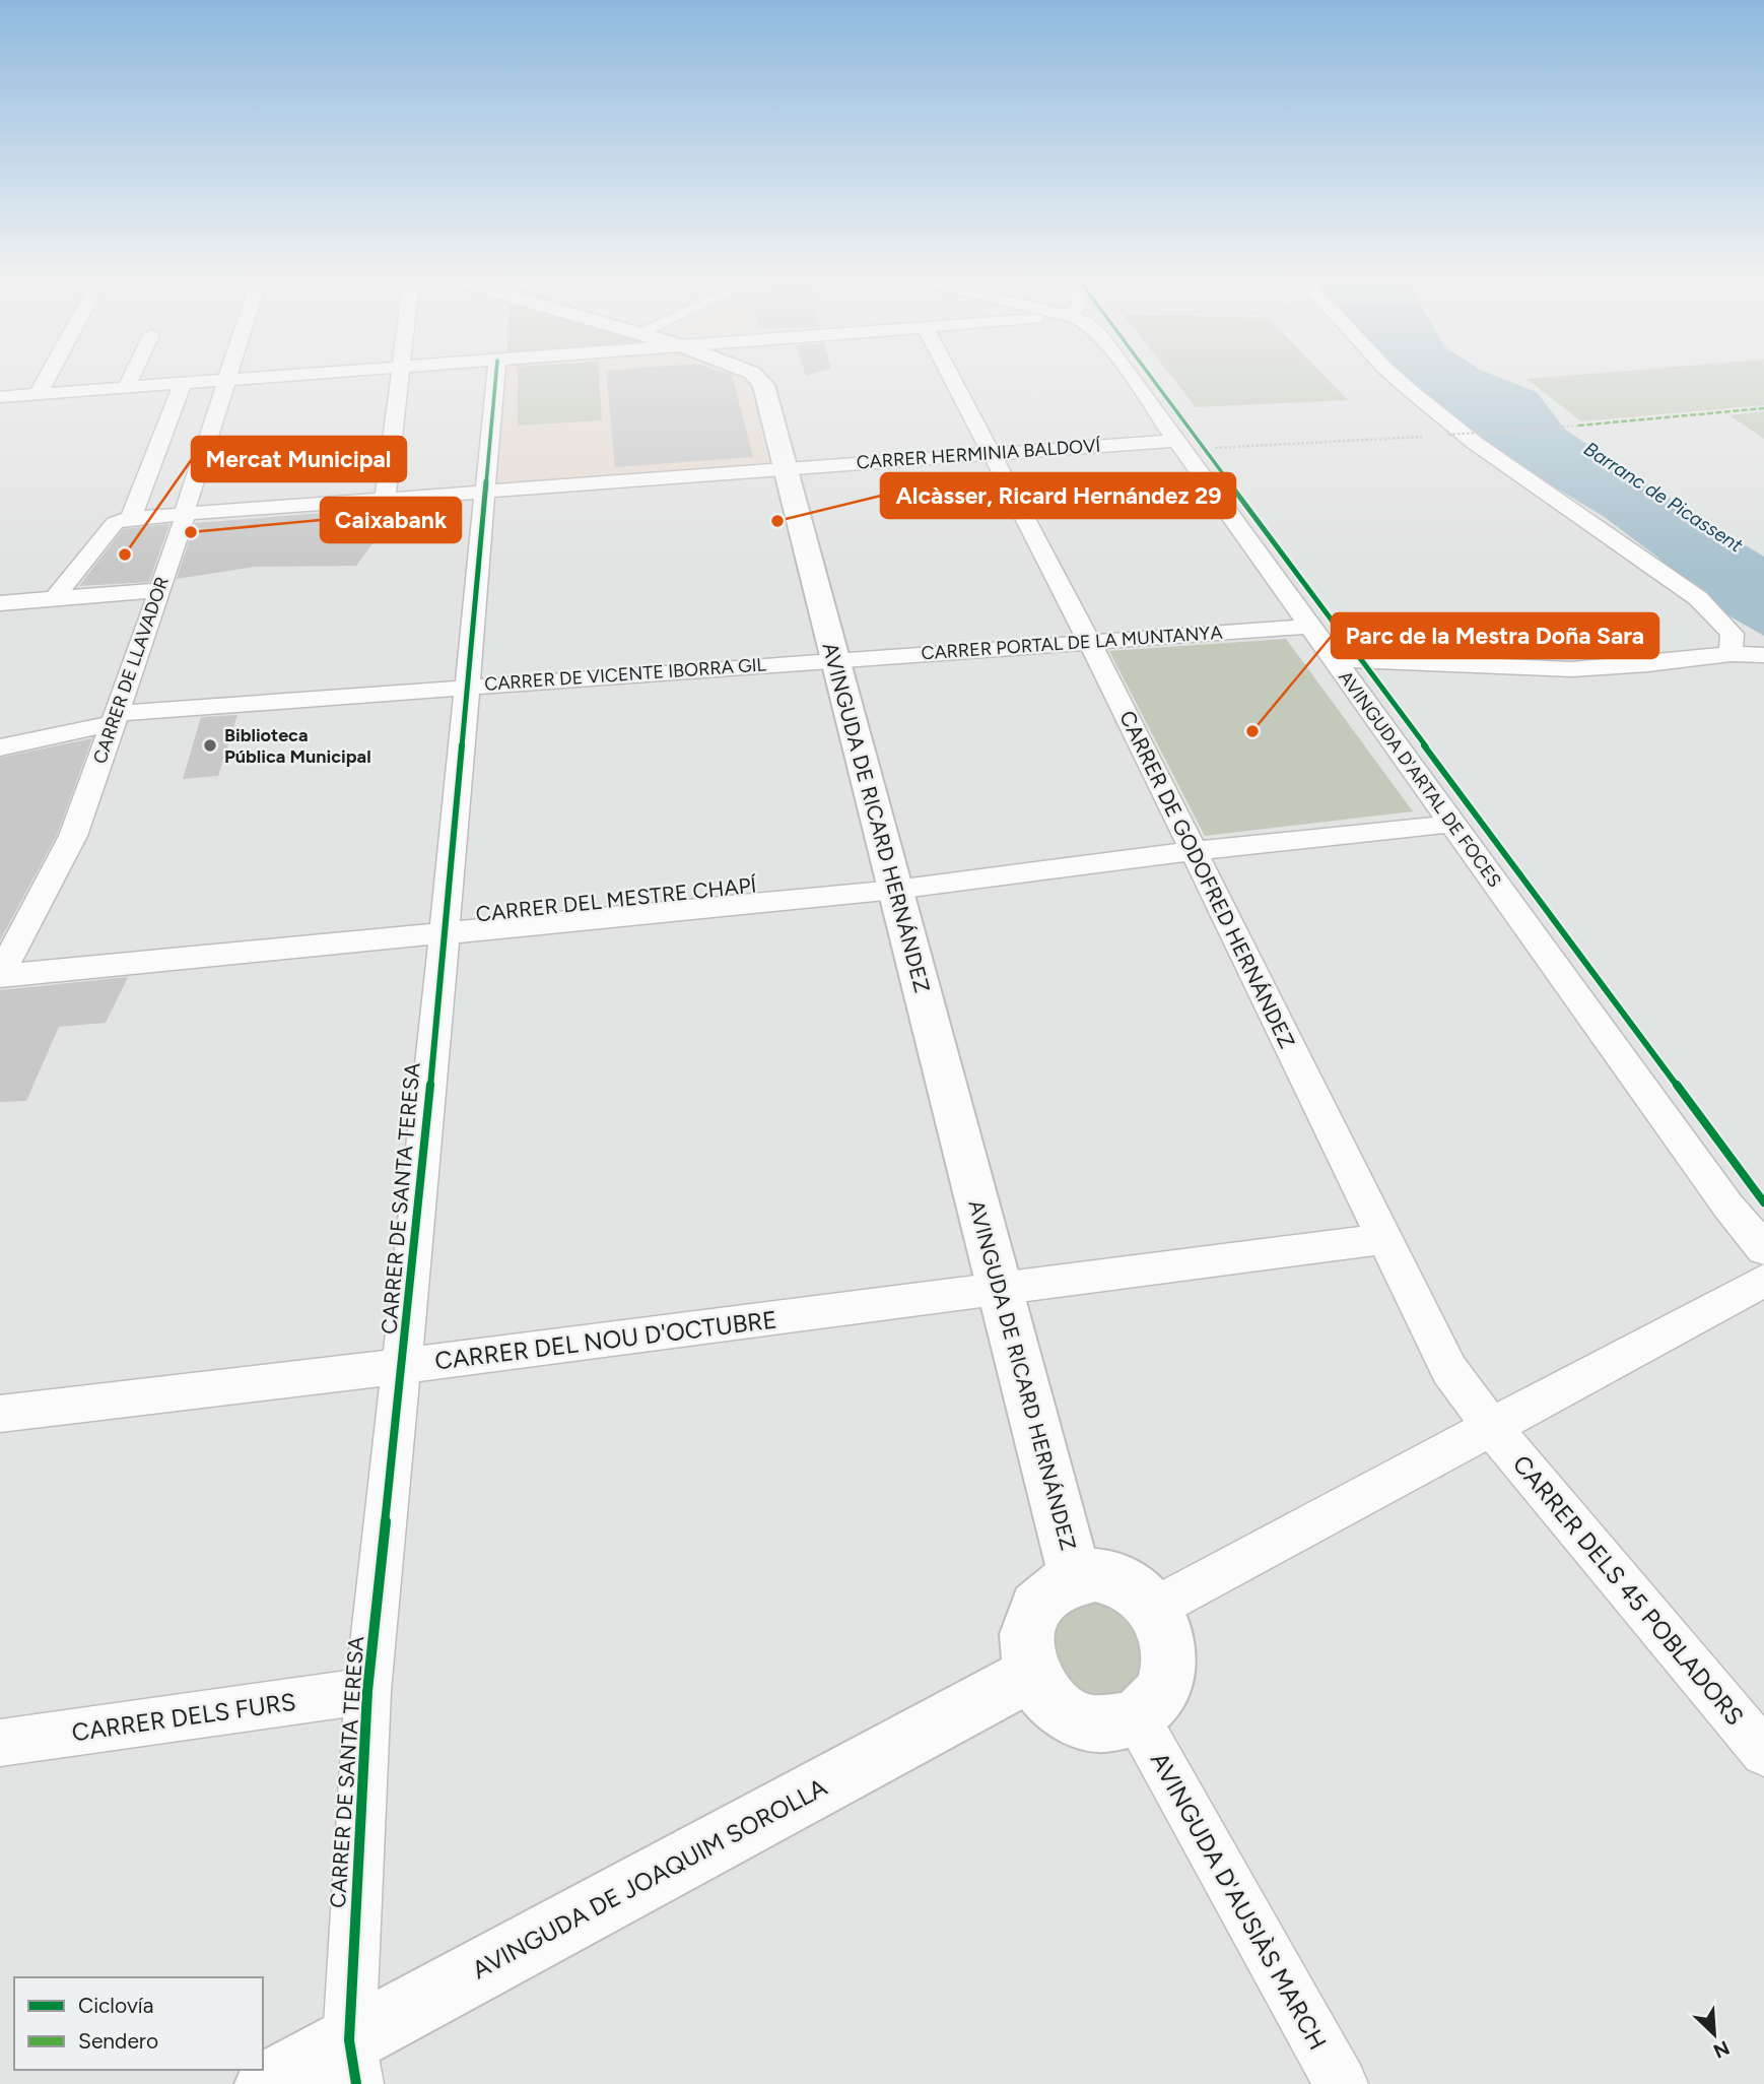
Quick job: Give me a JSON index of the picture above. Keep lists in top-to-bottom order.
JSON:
{
  "streets": {
    "street": [
      "CARRER HERMINIA BALDOVÍ",
      "CARRER PORTAL DE LA MUNTANYA",
      "CARRER DE LLAVADOR",
      "CARRER DE VICENTE IBORRA GIL",
      "AVINGUDA D'ARTAL DE FOCES",
      "AVINGUDA DE RICARD HERNÁNDEZ",
      "CARRER DE GODOFRED HERNÁNDEZ",
      "CARRER DEL MESTRE CHAPÍ",
      "CARRER DE SANTA TERESA",
      "CARRER DEL NOU D'OCTUBRE",
      "CARRER DELS 45 POBLADORS",
      "CARRER DELS FURS",
      "AVINGUDA DE JOAQUIM SOROLLA",
      "AVINGUDA D'AUSIÀS MARCH"
    ]
  },
  "crossings": [
    ["CARRER HERMINIA BALDOVÍ", "CARRER DE LLAVADOR"],
    ["CARRER HERMINIA BALDOVÍ", "AVINGUDA D'ARTAL DE FOCES"],
    ["CARRER HERMINIA BALDOVÍ", "AVINGUDA DE RICARD HERNÁNDEZ"],
    ["CARRER HERMINIA BALDOVÍ", "CARRER DE GODOFRED HERNÁNDEZ"],
    ["CARRER HERMINIA BALDOVÍ", "CARRER DE SANTA TERESA"],
    ["CARRER PORTAL DE LA MUNTANYA", "CARRER DE VICENTE IBORRA GIL"],
    ["CARRER PORTAL DE LA MUNTANYA", "AVINGUDA D'ARTAL DE FOCES"],
    ["CARRER PORTAL DE LA MUNTANYA", "AVINGUDA DE RICARD HERNÁNDEZ"],
    ["CARRER PORTAL DE LA MUNTANYA", "CARRER DE GODOFRED HERNÁNDEZ"],
    ["CARRER DE LLAVADOR", "CARRER DE VICENTE IBORRA GIL"],
    ["CARRER DE LLAVADOR", "CARRER DEL MESTRE CHAPÍ"],
    ["CARRER DE VICENTE IBORRA GIL", "AVINGUDA DE RICARD HERNÁNDEZ"],
    ["CARRER DE VICENTE IBORRA GIL", "CARRER DE SANTA TERESA"],
    ["AVINGUDA D'ARTAL DE FOCES", "CARRER DEL MESTRE CHAPÍ"],
    ["AVINGUDA DE RICARD HERNÁNDEZ", "CARRER DEL MESTRE CHAPÍ"],
    ["AVINGUDA DE RICARD HERNÁNDEZ", "CARRER DEL NOU D'OCTUBRE"],
    ["AVINGUDA DE RICARD HERNÁNDEZ", "AVINGUDA DE JOAQUIM SOROLLA"],
    ["AVINGUDA DE RICARD HERNÁNDEZ", "AVINGUDA D'AUSIÀS MARCH"],
    ["CARRER DE GODOFRED HERNÁNDEZ", "CARRER DEL MESTRE CHAPÍ"],
    ["CARRER DE GODOFRED HERNÁNDEZ", "CARRER DEL NOU D'OCTUBRE"],
    ["CARRER DE GODOFRED HERNÁNDEZ", "CARRER DELS 45 POBLADORS"],
    ["CARRER DEL MESTRE CHAPÍ", "CARRER DE SANTA TERESA"],
    ["CARRER DE SANTA TERESA", "CARRER DEL NOU D'OCTUBRE"],
    ["CARRER DE SANTA TERESA", "CARRER DELS FURS"],
    ["CARRER DE SANTA TERESA", "AVINGUDA DE JOAQUIM SOROLLA"],
    ["AVINGUDA DE JOAQUIM SOROLLA", "AVINGUDA D'AUSIÀS MARCH"]
  ],
  "water": ["Barranc de Picassent"],
  "places": [
    "Alcàsser, Ricard Hernández 29",
    "Caixabank",
    "Mercat Municipal",
    "Parc de la Mestra Doña Sara",
    "Biblioteca Pública Municipal"
  ],
  "legend": ["Ciclovía", "Sendero"],
  "north": "bottom right"
}
